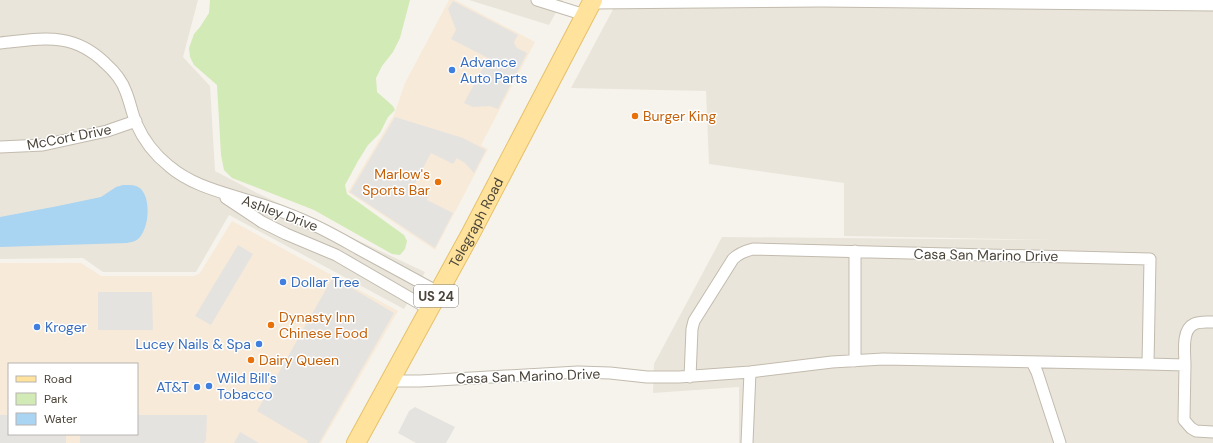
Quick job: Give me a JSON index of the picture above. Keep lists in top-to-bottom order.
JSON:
{
  "streets": {
    "main road": ["Telegraph Road", "US 24"],
    "street": ["McCort Drive", "Ashley Drive", "Casa San Marino Drive"]
  },
  "crossings": [
    ["McCort Drive", "Ashley Drive"],
    ["Ashley Drive", "Telegraph Road"],
    ["Telegraph Road", "Casa San Marino Drive"]
  ],
  "places": [
    "Advance Auto Parts",
    "Burger King",
    "Marlow's Sports Bar",
    "Dollar Tree",
    "Dynasty Inn Chinese Food",
    "Kroger",
    "Lucey Nails & Spa",
    "Dairy Queen",
    "Wild Bill's Tobacco",
    "AT&T"
  ],
  "legend": ["Road", "Park", "Water"]
}
